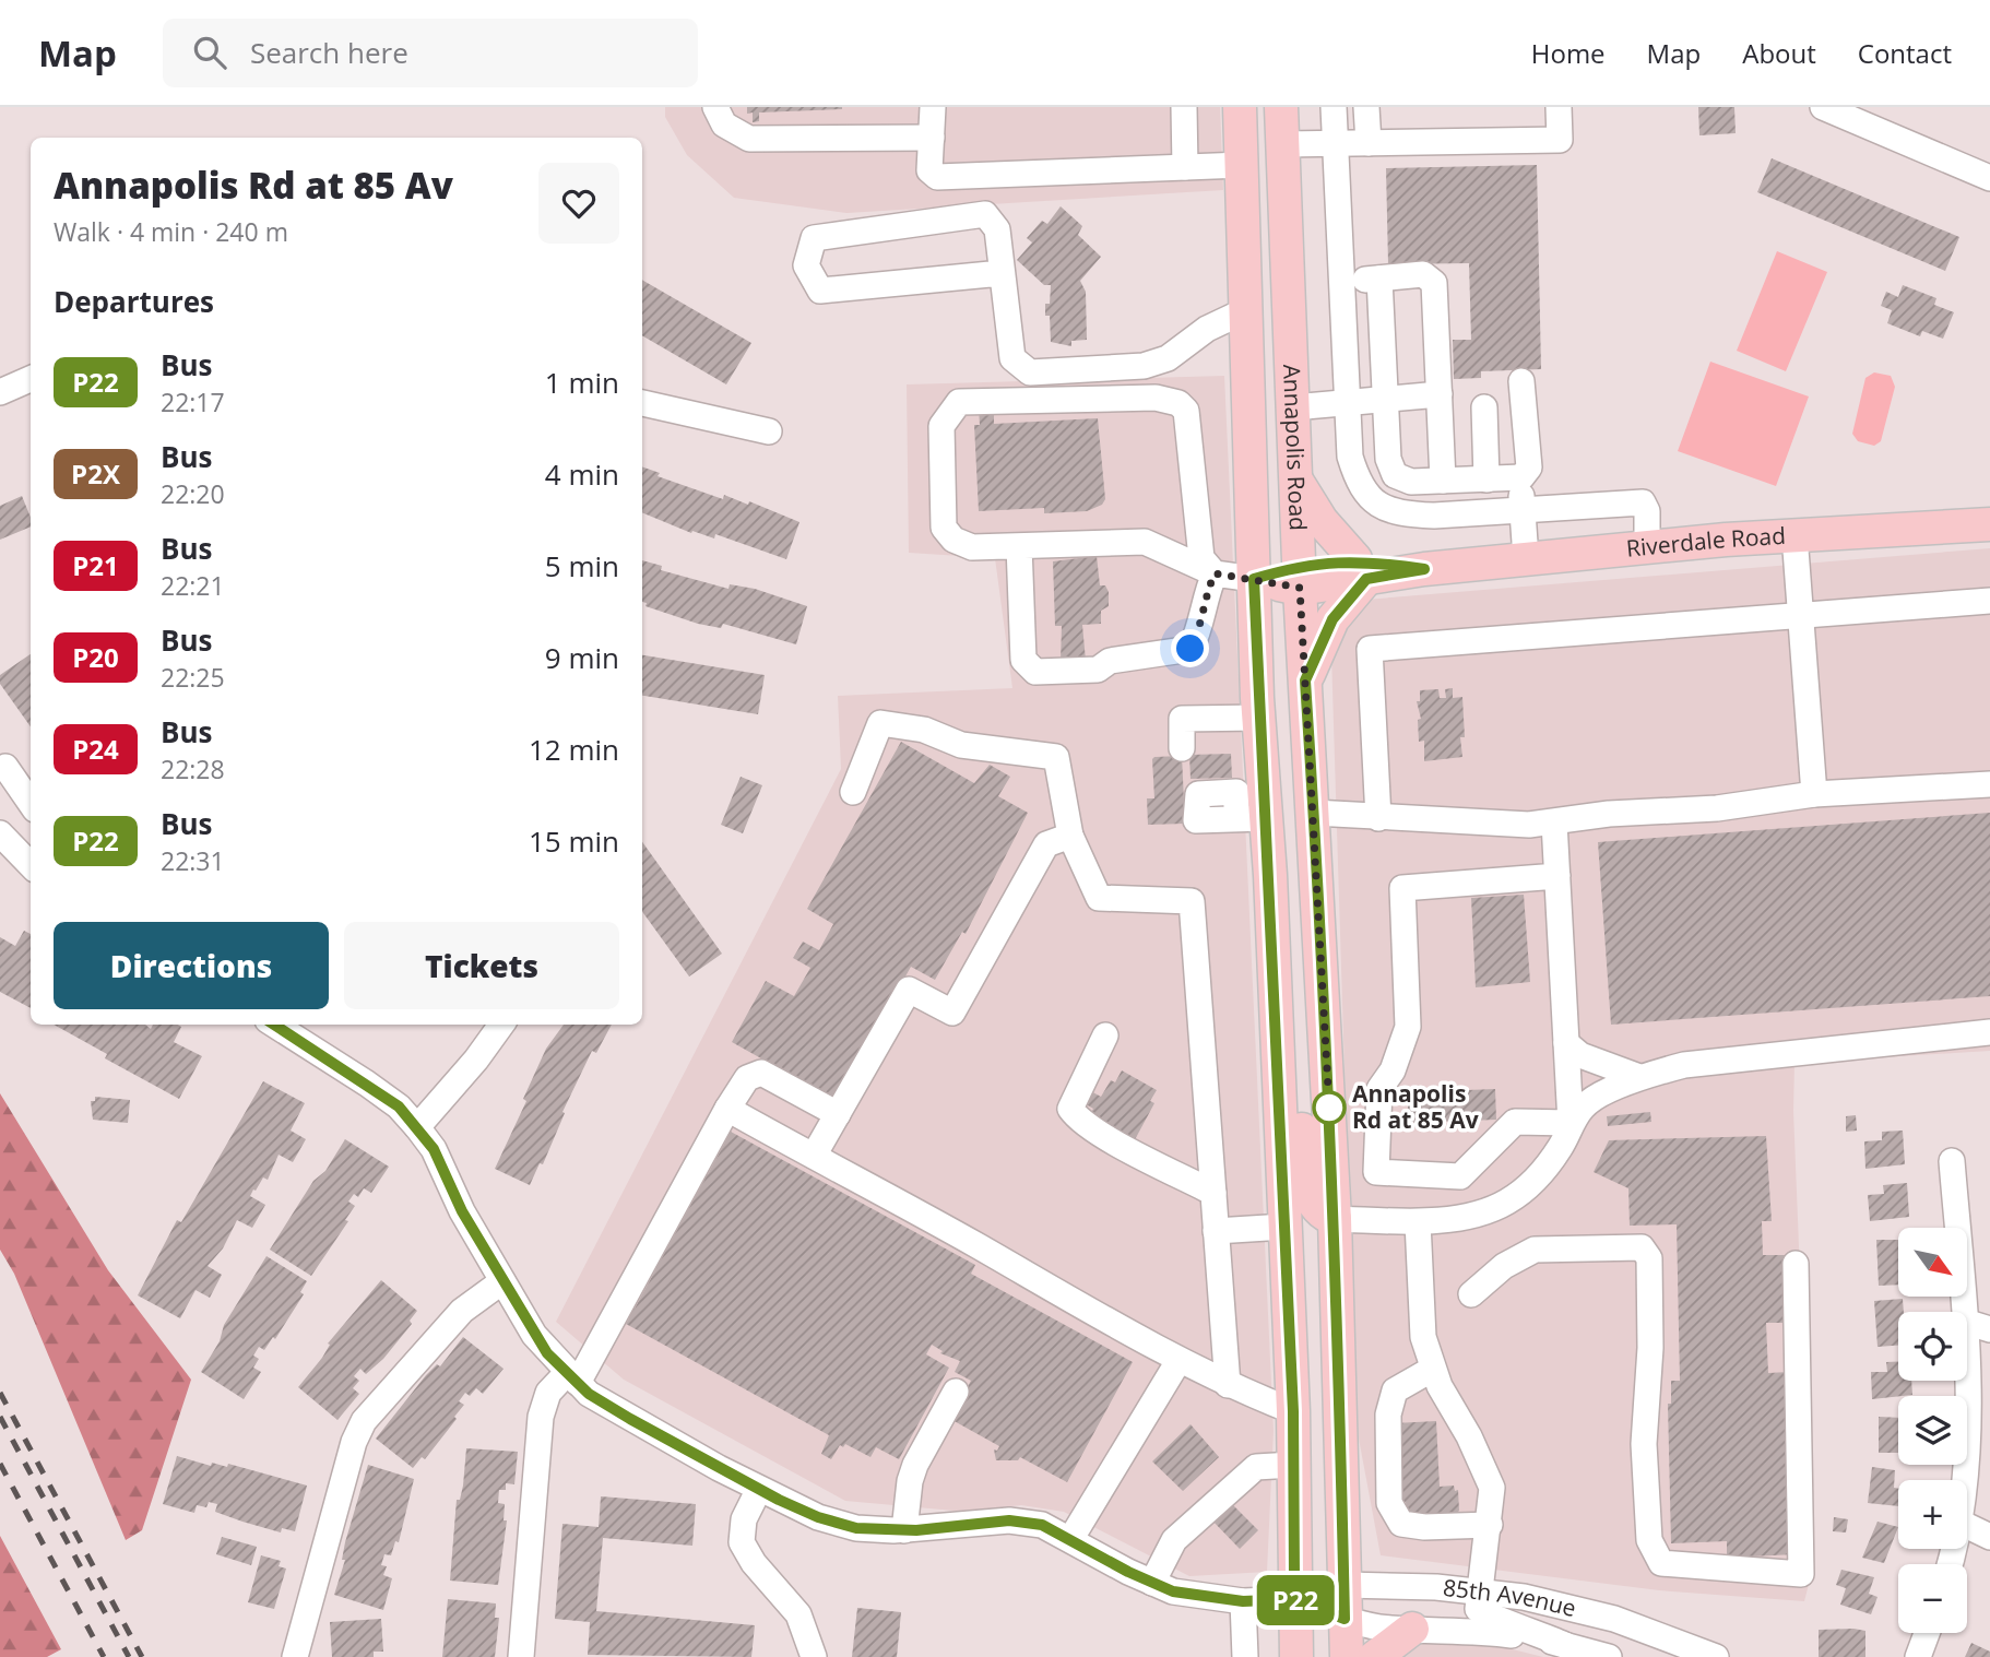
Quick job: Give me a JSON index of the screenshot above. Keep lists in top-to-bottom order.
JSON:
{
  "streets": {
    "main road": ["Annapolis Road", "Riverdale Road"],
    "street": ["85th Avenue"]
  },
  "crossings": [
    ["Annapolis Road", "Riverdale Road"],
    ["Annapolis Road", "85th Avenue"]
  ],
  "places": ["Annapolis Rd at 85 Av"],
  "lines": ["bus line P22"],
  "north": "bottom right",
  "page": {
    "header": "Map",
    "search": "Search here",
    "nav": [
      "Home",
      "Map",
      "About",
      "Contact"
    ],
    "on_map": "P22",
    "heading": [
      ["Annapolis Rd at 85 Av", "Walk · 4 min · 240 m"],
      "Departures"
    ],
    "list": [
      {
        "mark": "P22",
        "name": "Bus",
        "note": "22:17",
        "value": "1 min"
      },
      {
        "mark": "P2X",
        "name": "Bus",
        "note": "22:20",
        "value": "4 min"
      },
      {
        "mark": "P21",
        "name": "Bus",
        "note": "22:21",
        "value": "5 min"
      },
      {
        "mark": "P20",
        "name": "Bus",
        "note": "22:25",
        "value": "9 min"
      },
      {
        "mark": "P24",
        "name": "Bus",
        "note": "22:28",
        "value": "12 min"
      },
      {
        "mark": "P22",
        "name": "Bus",
        "note": "22:31",
        "value": "15 min"
      }
    ],
    "buttons": ["Directions", "Tickets"],
    "map_buttons": ["+", "−"]
  }
}
